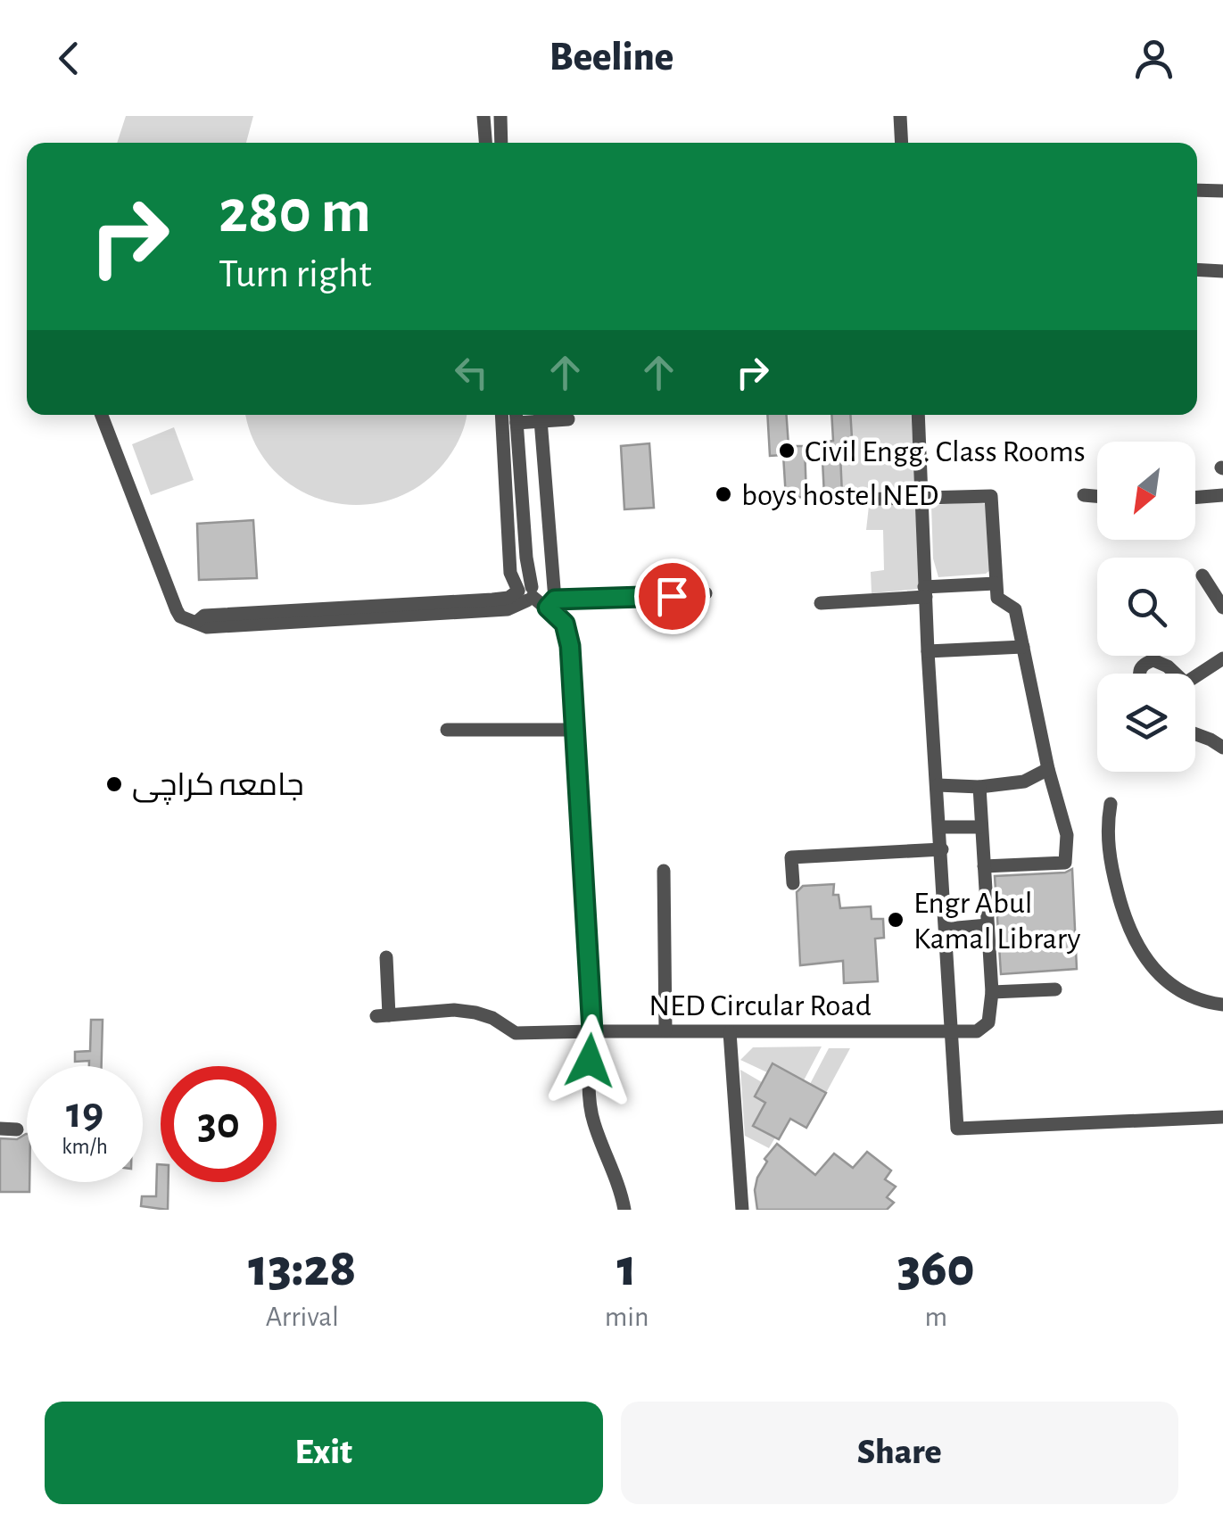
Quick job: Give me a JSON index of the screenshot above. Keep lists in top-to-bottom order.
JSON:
{
  "streets": {
    "street": ["NED Circular Road"]
  },
  "places": [
    "Civil Engg. Class Rooms",
    "boys hostel NED",
    "جامعہ کراچی",
    "Engr Abul Kamal Library"
  ],
  "north": "bottom left",
  "page": {
    "header": "Beeline",
    "turn": ["280 m", "Turn right"],
    "speed": "19 km/h",
    "limit": "30",
    "eta": [
      "13:28",
      "Arrival",
      "1",
      "min",
      "360",
      "m"
    ],
    "buttons": ["Exit", "Share"]
  }
}
